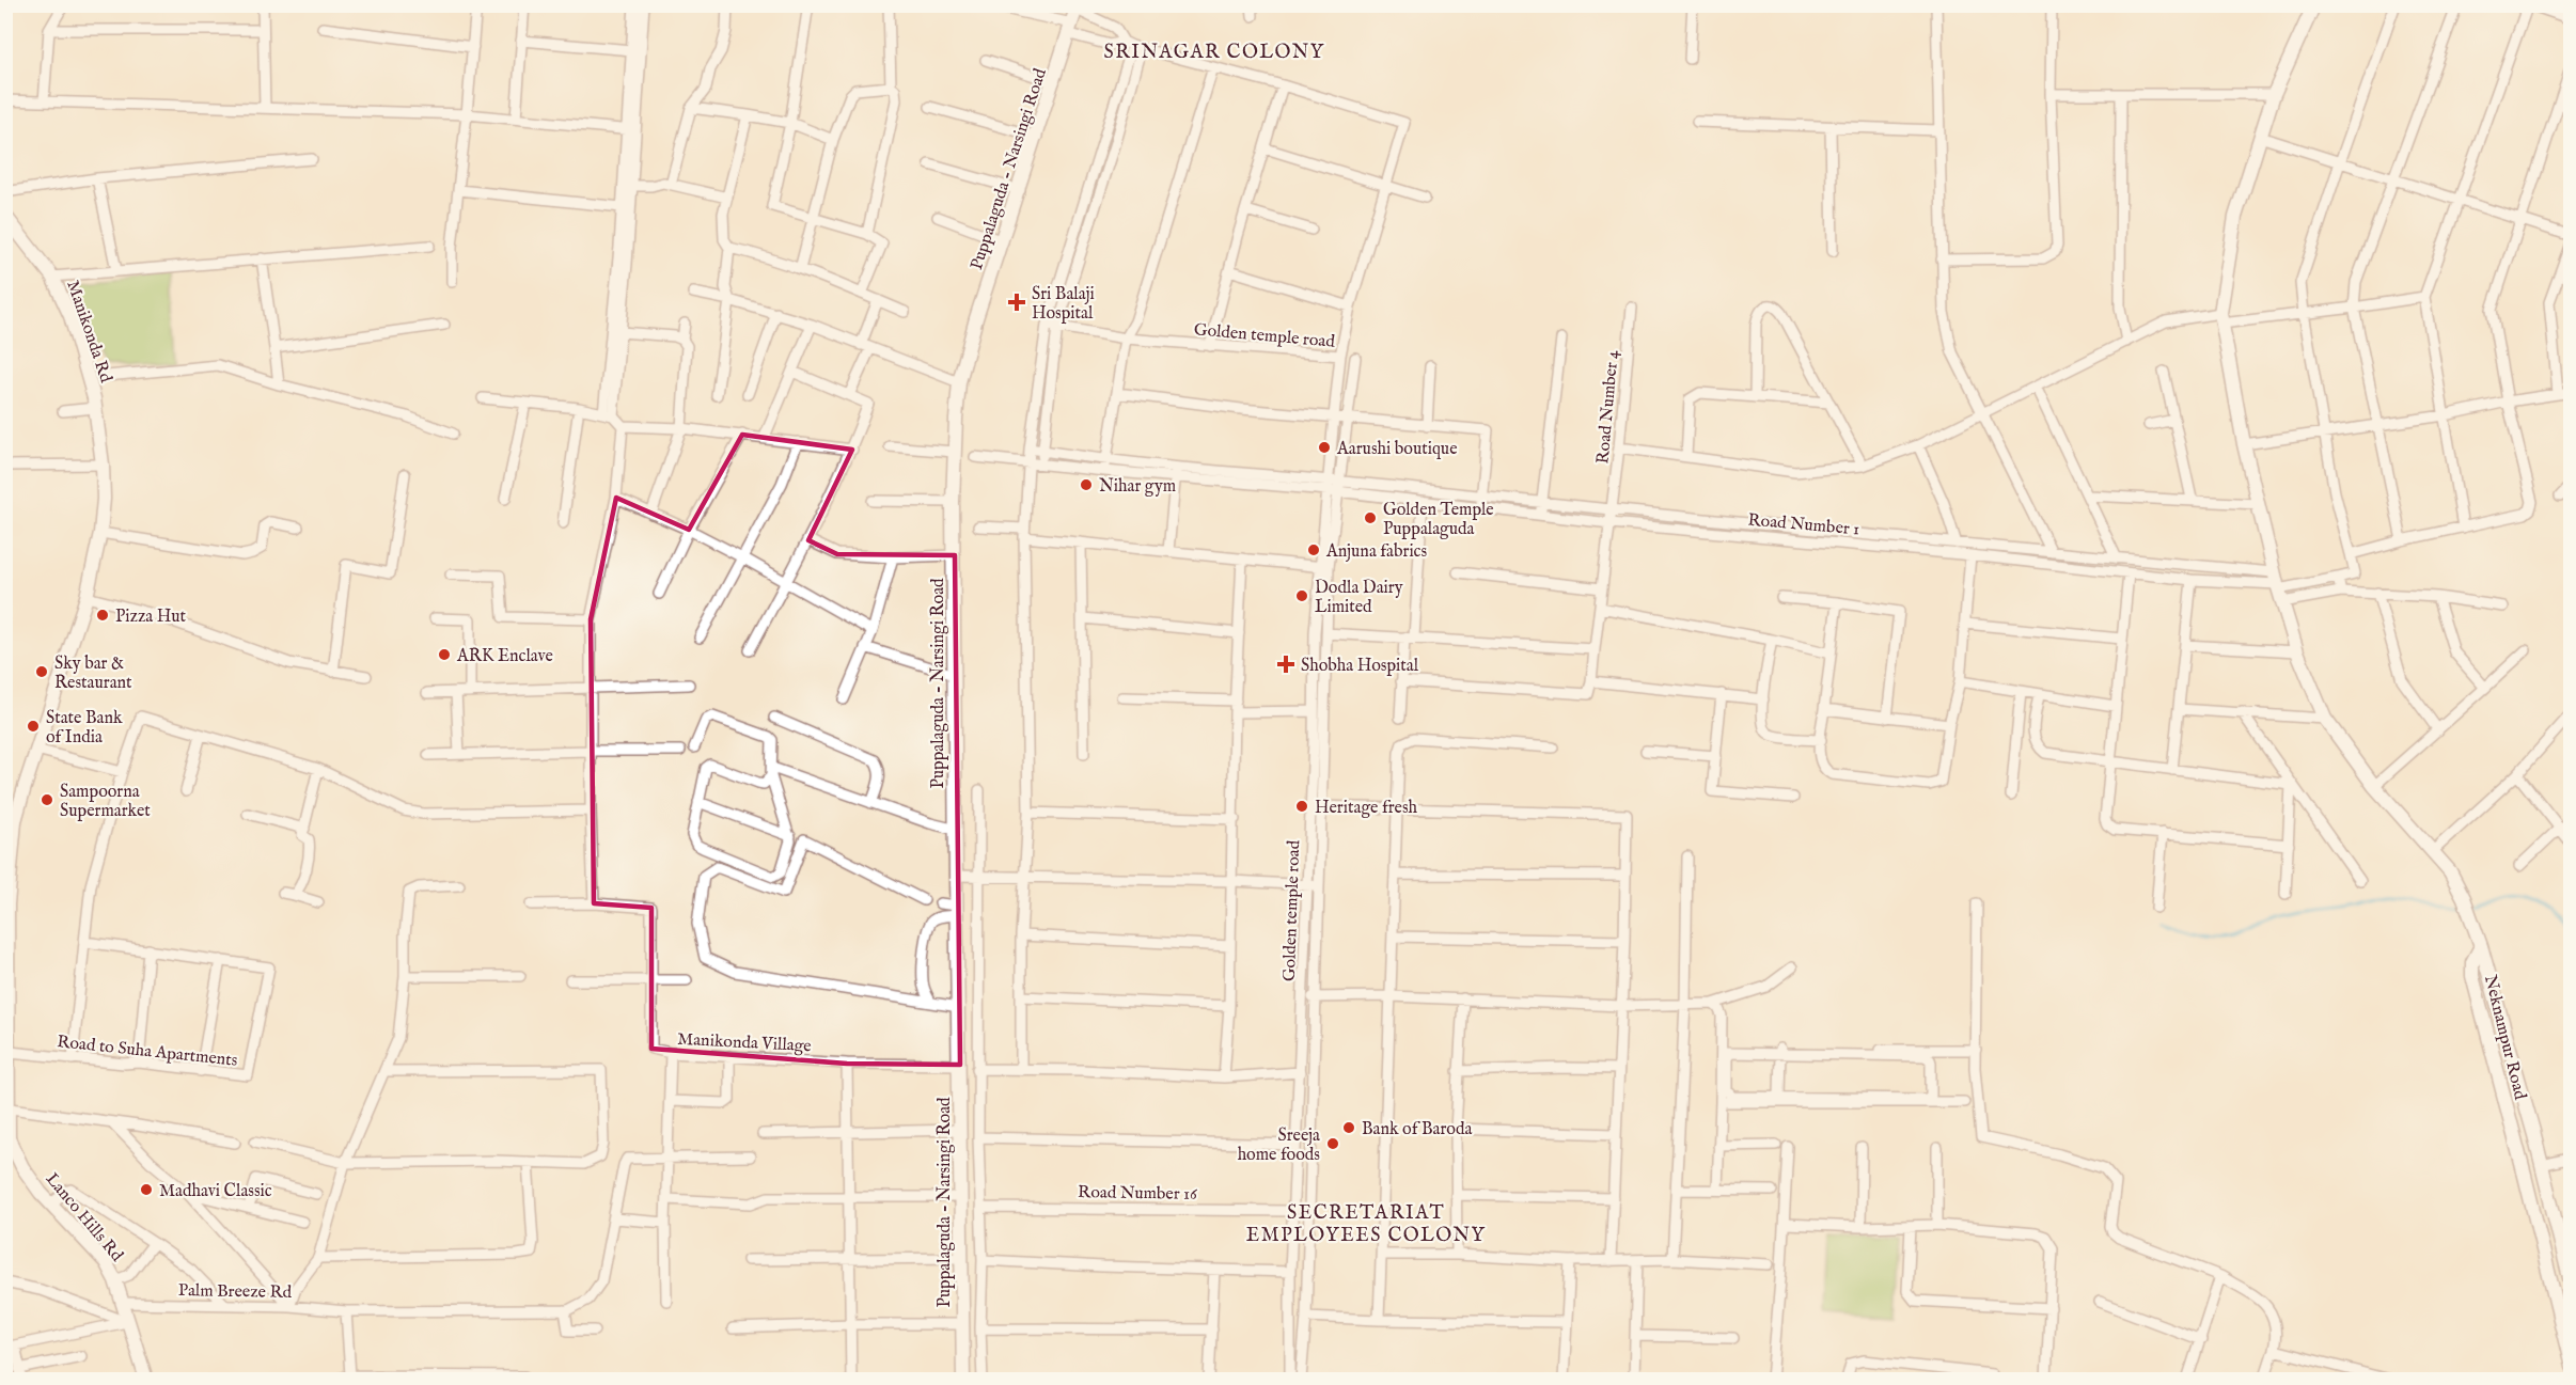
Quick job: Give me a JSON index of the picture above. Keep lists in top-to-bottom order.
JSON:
{
  "streets": {
    "street": [
      "Puppalaguda - Narsingi Road",
      "Manikonda Rd",
      "Golden temple road",
      "Road Number 4",
      "Road Number 1",
      "Neknampur Road",
      "Manikonda Village",
      "Road to Suha Apartments",
      "Road Number 16",
      "Lanco Hills Rd",
      "Palm Breeze Rd"
    ]
  },
  "crossings": [
    ["Puppalaguda - Narsingi Road", "Manikonda Village"],
    ["Manikonda Rd", "Lanco Hills Rd"],
    ["Golden temple road", "Road Number 1"],
    ["Golden temple road", "Road Number 16"],
    ["Road Number 4", "Road Number 1"],
    ["Road to Suha Apartments", "Lanco Hills Rd"],
    ["Lanco Hills Rd", "Palm Breeze Rd"]
  ],
  "districts": ["SRINAGAR COLONY", "SECRETARIAT EMPLOYEES COLONY"],
  "places": {
    "health": ["Sri Balaji Hospital", "Shobha Hospital"],
    "other": [
      "Aarushi boutique",
      "Nihar gym",
      "Golden Temple Puppalaguda",
      "Anjuna fabrics",
      "Dodla Dairy Limited",
      "Pizza Hut",
      "ARK Enclave",
      "Sky bar & Restaurant",
      "State Bank of India",
      "Sampoorna Supermarket",
      "Heritage fresh",
      "Bank of Baroda",
      "Sreeja home foods",
      "Madhavi Classic"
    ]
  }
}
